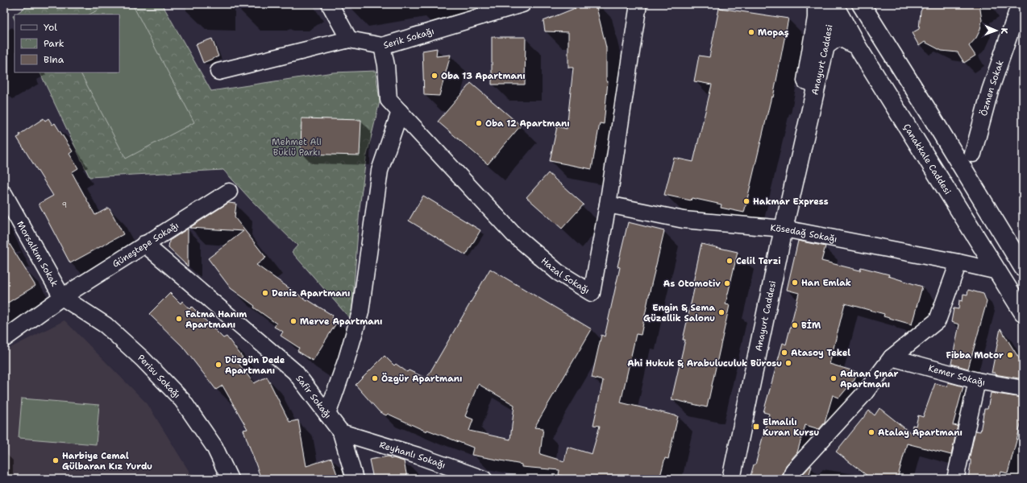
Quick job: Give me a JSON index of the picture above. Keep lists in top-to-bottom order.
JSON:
{
  "streets": {
    "main road": ["Anayurt Caddesi", "Çanakkale Caddesi"],
    "street": [
      "Serik Sokağı",
      "Özmen Sokak",
      "Kösedağ Sokağı",
      "Güneştepe Sokağı",
      "Morsalkım Sokak",
      "Hazal Sokağı",
      "Kemer Sokağı",
      "Perisu Sokağı",
      "Safir Sokağı",
      "Reyhanlı Sokağı"
    ]
  },
  "crossings": [
    ["Serik Sokağı", "Hazal Sokağı"],
    ["Anayurt Caddesi", "Çanakkale Caddesi"],
    ["Anayurt Caddesi", "Kösedağ Sokağı"],
    ["Çanakkale Caddesi", "Kösedağ Sokağı"],
    ["Kösedağ Sokağı", "Hazal Sokağı"],
    ["Güneştepe Sokağı", "Morsalkım Sokak"],
    ["Güneştepe Sokağı", "Perisu Sokağı"],
    ["Güneştepe Sokağı", "Safir Sokağı"],
    ["Morsalkım Sokak", "Perisu Sokağı"],
    ["Safir Sokağı", "Reyhanlı Sokağı"]
  ],
  "parks": ["Mehmet Ali Büklü Parkı"],
  "places": {
    "other": [
      "Mopaş",
      "Oba 13 Apartmanı",
      "Oba 12 Apartmanı",
      "Hakmar Express",
      "Celil Terzi",
      "Han Emlak",
      "As Otomotiv",
      "Deniz Apartmanı",
      "Engin & Sema Güzellik Salonu",
      "Fatma Hanım Apartmanı",
      "Merve Apartmanı",
      "BİM",
      "Atasoy Tekel",
      "Fibba Motor",
      "Ahi Hukuk & Arabuluculuk Bürosu",
      "Düzgün Dede Apartmanı",
      "Özgür Apartmanı",
      "Adnan Çınar Apartmanı",
      "Atalay Apartmanı",
      "Harbiye Cemal Gülbaran Kız Yurdu"
    ],
    "transit": ["Elmalılı Kuran Kursu"]
  },
  "house_numbers": ["9"],
  "legend": ["Yol", "Park", "Bina"],
  "north": "right"
}
